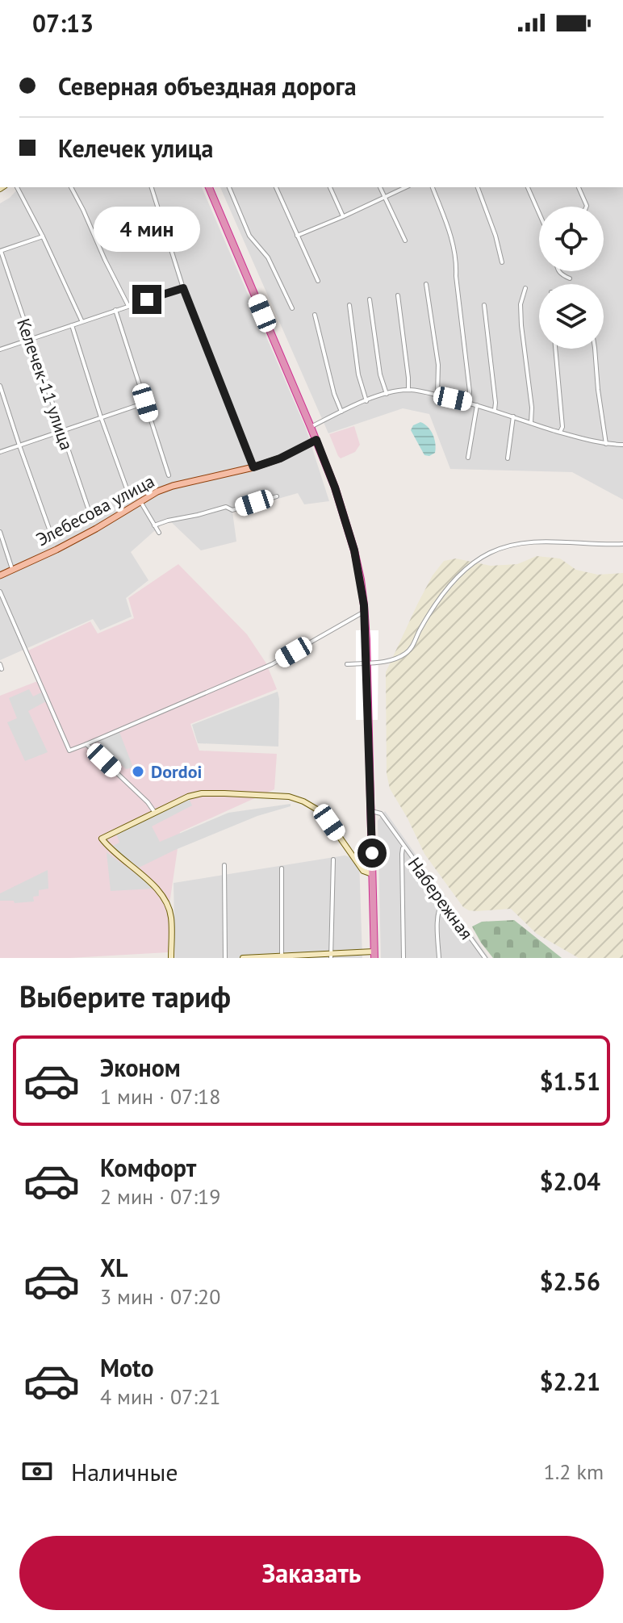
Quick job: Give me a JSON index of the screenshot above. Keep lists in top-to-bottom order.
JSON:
{
  "streets": {
    "main road": ["Элебесова улица"],
    "street": ["Келечек-11 улица", "Набережная"]
  },
  "places": ["Dordoi"],
  "page": {
    "status": "07:13",
    "banner": ["Северная объездная дорога", "Келечек улица"],
    "bubble": "4 мин",
    "heading": "Выберите тариф",
    "list": [
      {
        "name": "Эконом",
        "note": "1 мин · 07:18",
        "value": "$1.51"
      },
      {
        "name": "Комфорт",
        "note": "2 мин · 07:19",
        "value": "$2.04"
      },
      {
        "name": "XL",
        "note": "3 мин · 07:20",
        "value": "$2.56"
      },
      {
        "name": "Moto",
        "note": "4 мин · 07:21",
        "value": "$2.21"
      }
    ],
    "pay": ["Наличные", "1.2 km"],
    "buttons": "Заказать"
  }
}
